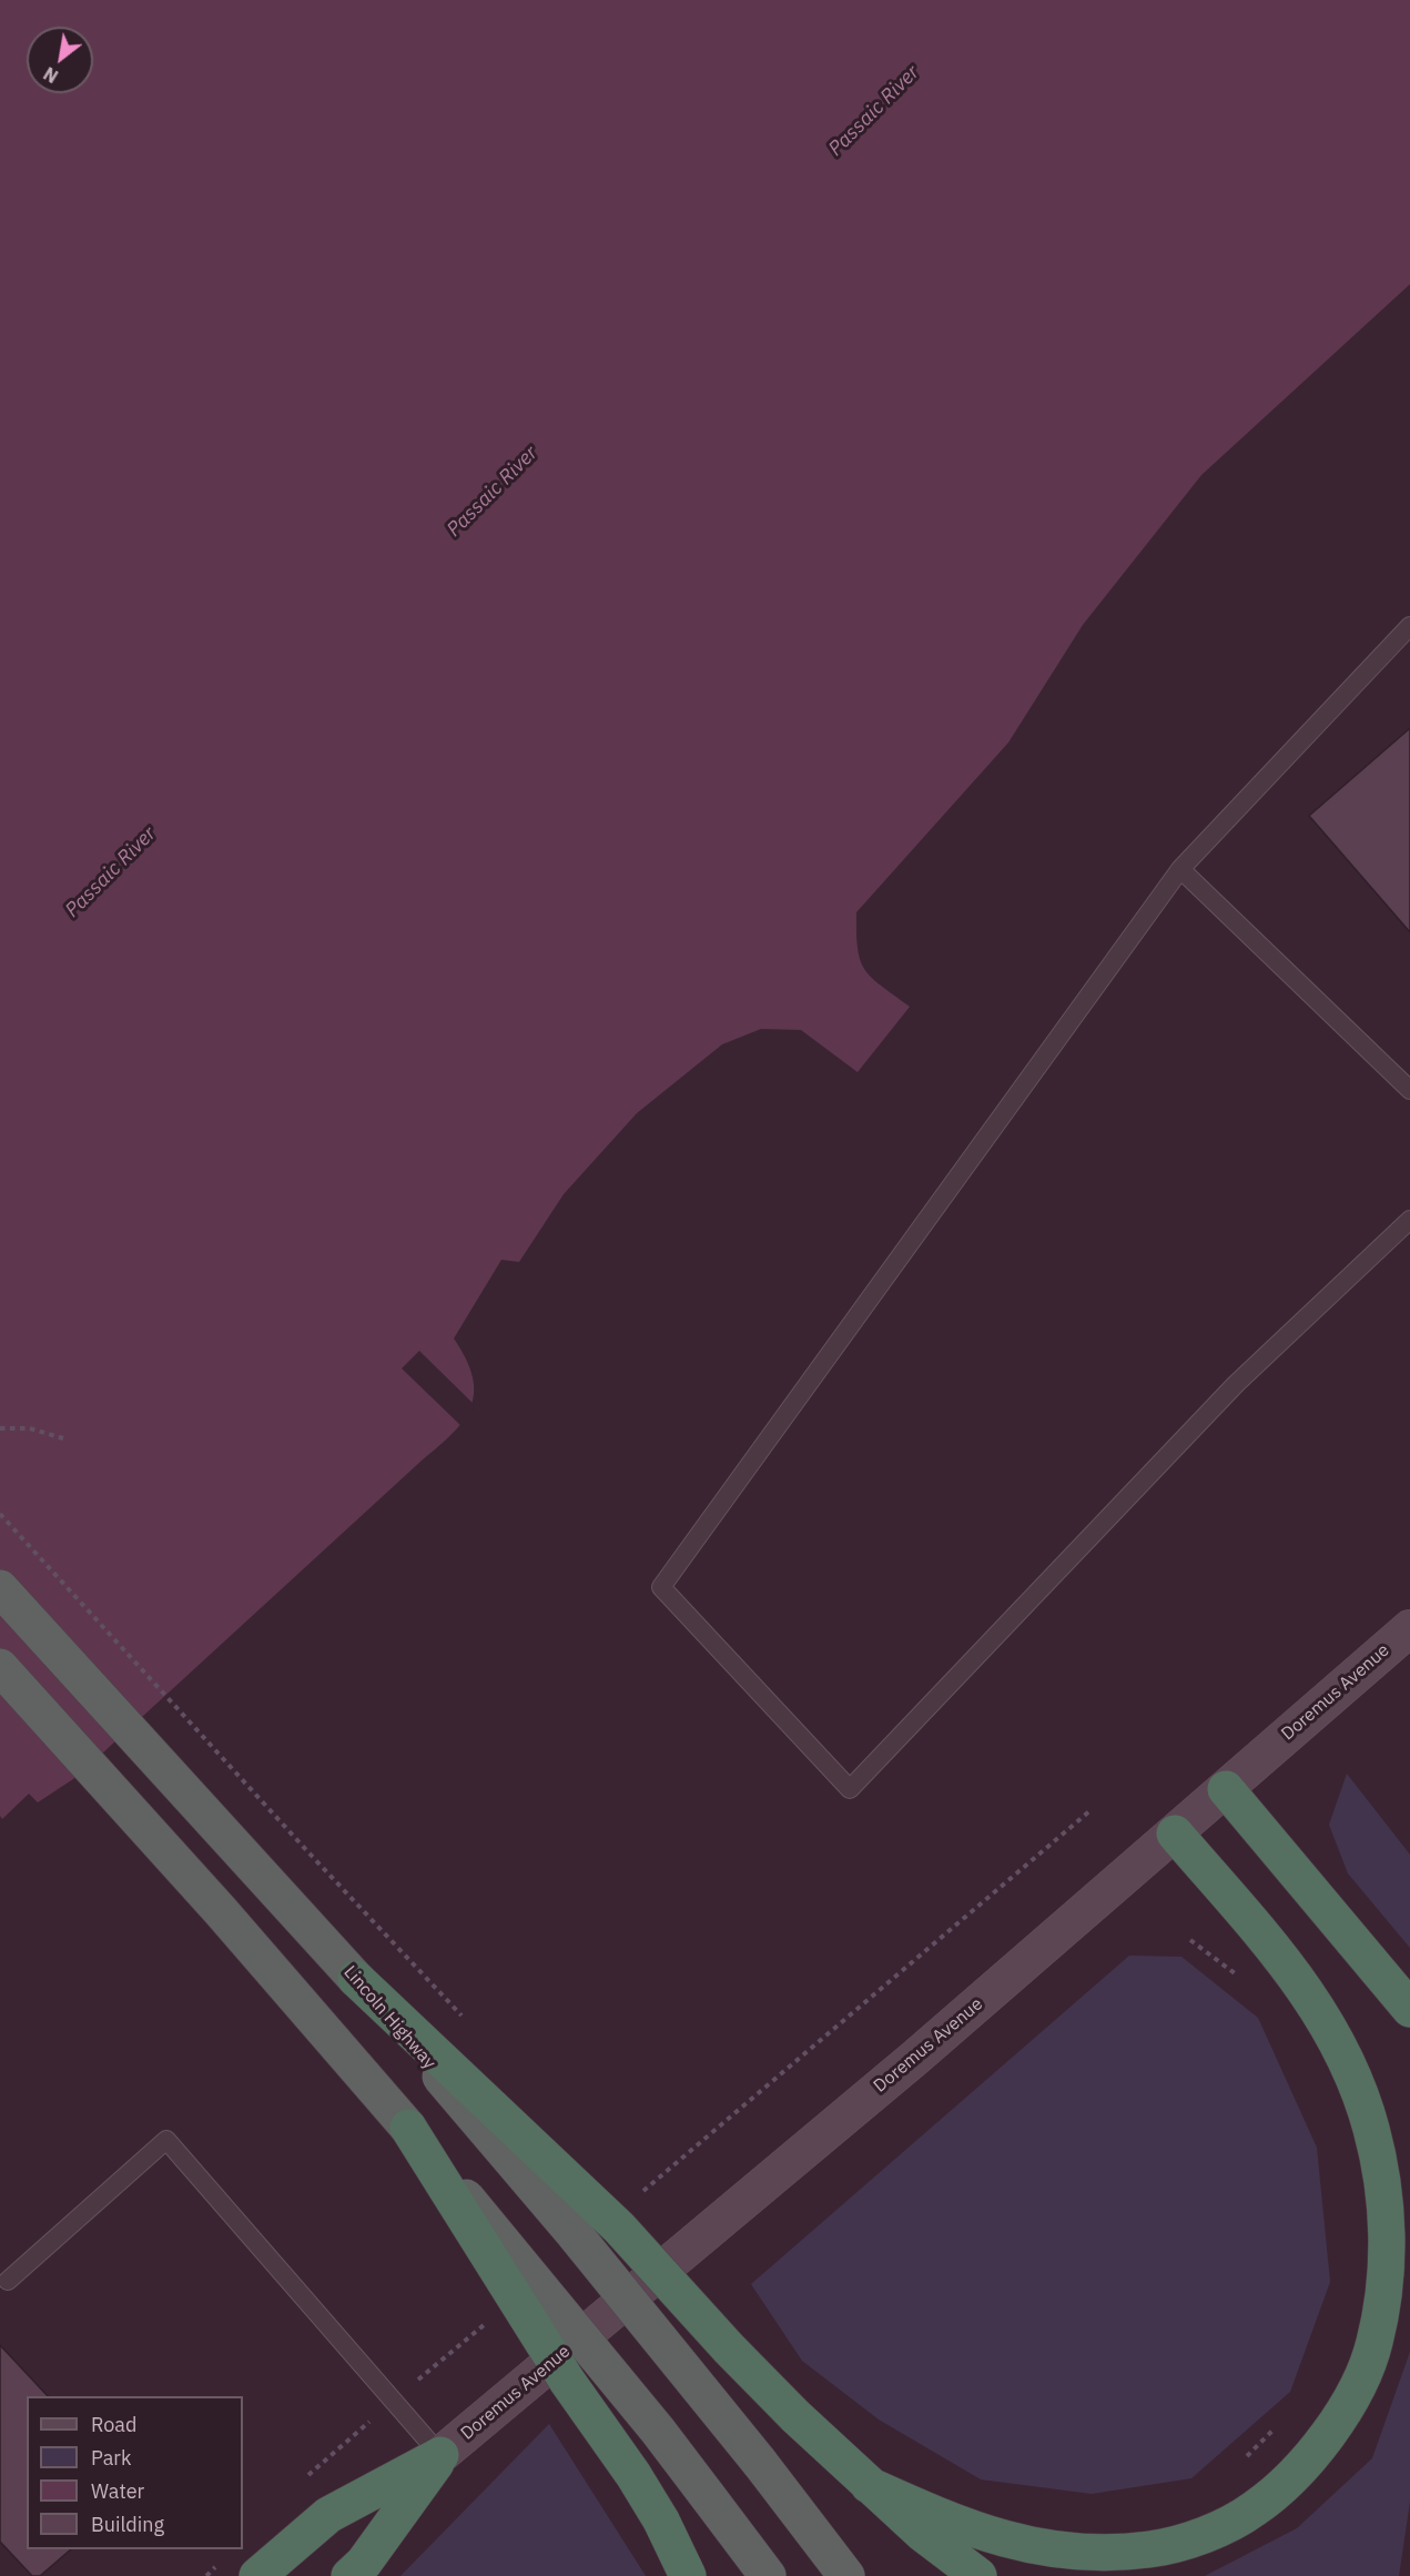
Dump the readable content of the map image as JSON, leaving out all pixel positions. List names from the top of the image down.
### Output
{
  "streets": {
    "highway": ["Lincoln Highway"],
    "main road": ["Doremus Avenue"]
  },
  "water": ["Passaic River"],
  "legend": [
    "Road",
    "Park",
    "Water",
    "Building"
  ],
  "north": "bottom left"
}
